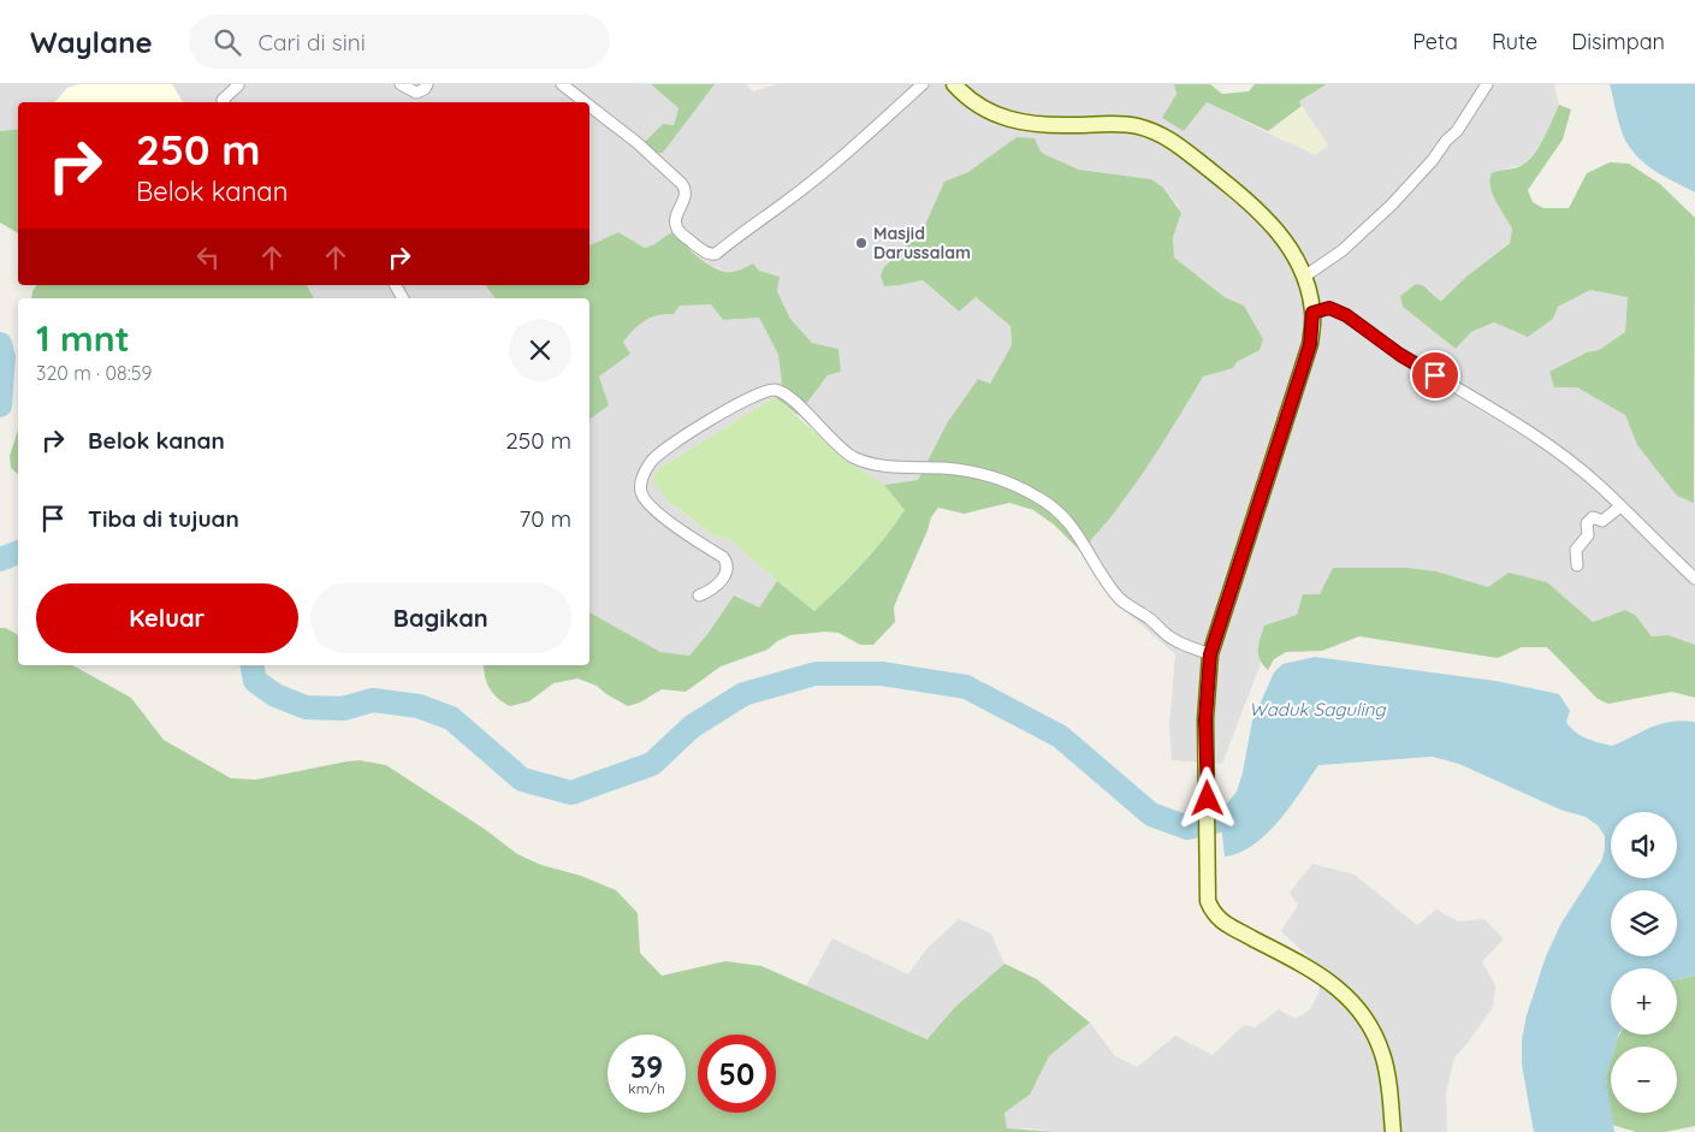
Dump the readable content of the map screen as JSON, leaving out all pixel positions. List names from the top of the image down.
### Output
{
  "water": ["Waduk Saguling"],
  "places": ["Masjid Darussalam"],
  "page": {
    "header": "Waylane",
    "search": "Cari di sini",
    "nav": ["Peta", "Rute", "Disimpan"],
    "turn": ["250 m", "Belok kanan"],
    "heading": ["1 mnt", "320 m · 08:59"],
    "list": [
      {
        "name": "Belok kanan",
        "value": "250 m"
      },
      {
        "name": "Tiba di tujuan",
        "value": "70 m"
      }
    ],
    "buttons": ["Keluar", "Bagikan"],
    "map_buttons": ["+", "−"],
    "speed": "39 km/h",
    "limit": "50"
  }
}
